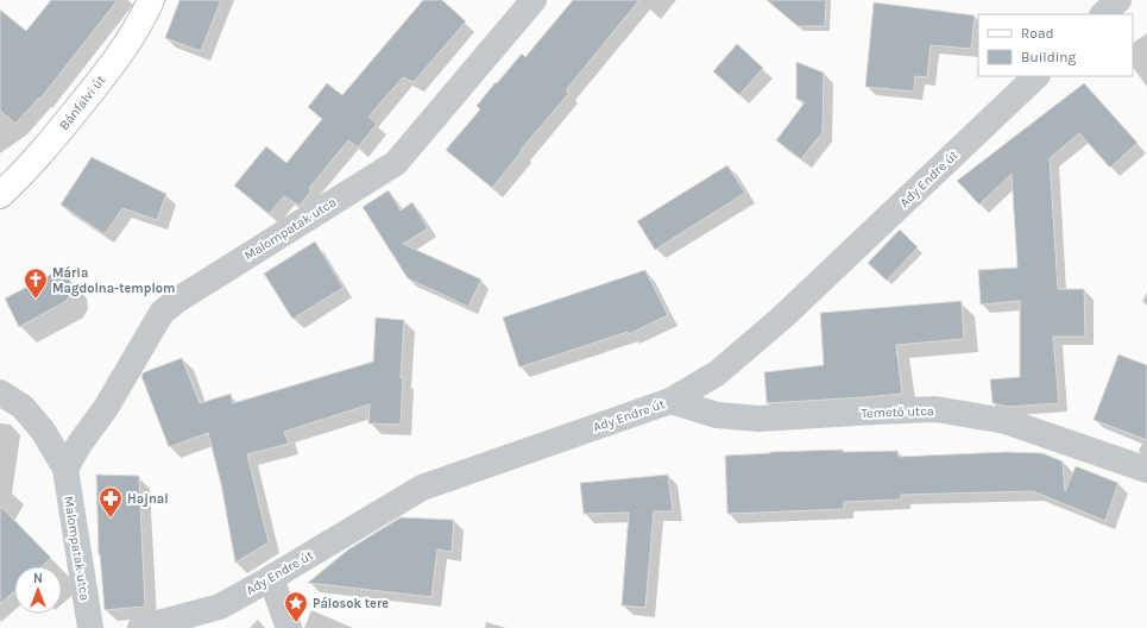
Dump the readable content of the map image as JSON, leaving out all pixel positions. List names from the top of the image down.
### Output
{
  "streets": {
    "street": [
      "Bánfalvi út",
      "Ady Endre út",
      "Malompatak utca",
      "Temető utca"
    ]
  },
  "crossings": [
    ["Ady Endre út", "Temető utca"]
  ],
  "places": {
    "church": ["Mária Magdolna-templom"],
    "pharmacy": ["Hajnal"],
    "place": ["Pálosok tere"]
  },
  "legend": ["Road", "Building"],
  "north": "top"
}
